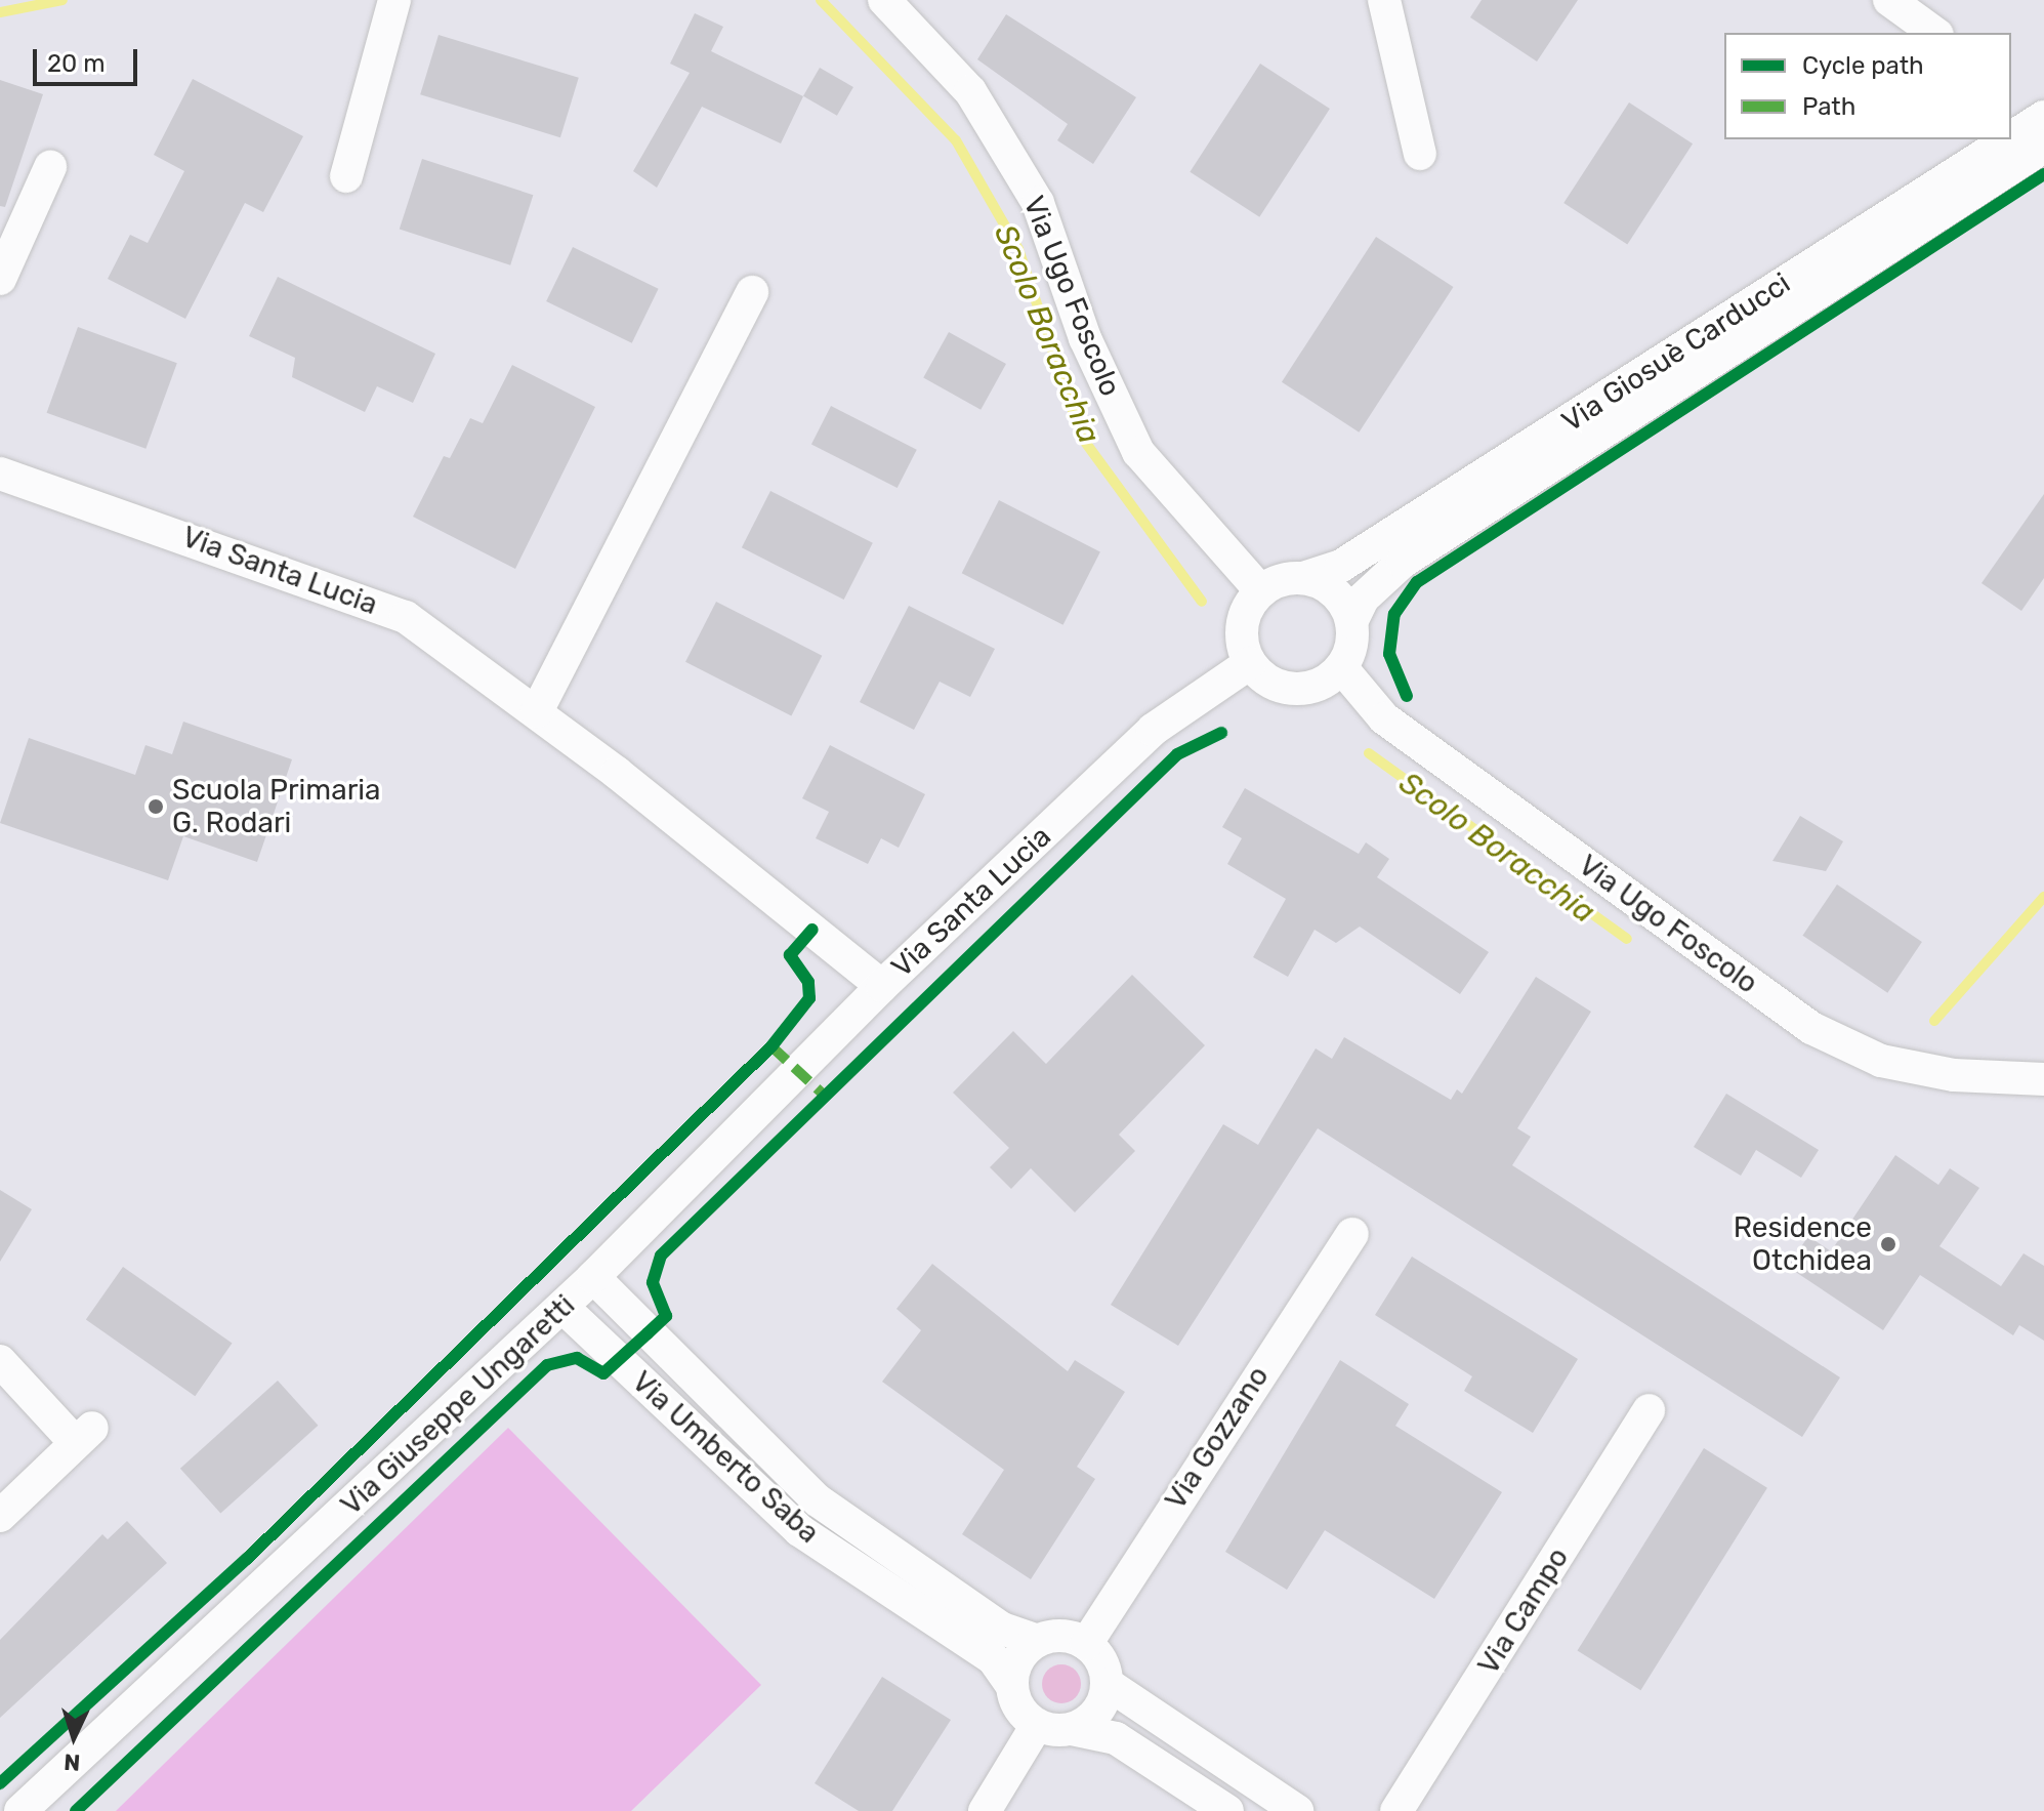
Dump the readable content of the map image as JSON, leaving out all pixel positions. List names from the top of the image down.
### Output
{
  "streets": {
    "street": [
      "Via Ugo Foscolo",
      "Via Giosuè Carducci",
      "Via Santa Lucia",
      "Via Giuseppe Ungaretti",
      "Via Gozzano",
      "Via Umberto Saba",
      "Via Campo"
    ]
  },
  "crossings": [
    ["Via Ugo Foscolo", "Via Giosuè Carducci"],
    ["Via Ugo Foscolo", "Via Santa Lucia"],
    ["Via Giosuè Carducci", "Via Santa Lucia"],
    ["Via Santa Lucia", "Via Giuseppe Ungaretti"],
    ["Via Giuseppe Ungaretti", "Via Umberto Saba"],
    ["Via Gozzano", "Via Umberto Saba"]
  ],
  "water": ["Scolo Boracchia"],
  "places": ["Scuola Primaria G. Rodari", "Residence Otchidea"],
  "legend": ["Cycle path", "Path"],
  "scale_bar": "20 m",
  "north": "bottom"
}
